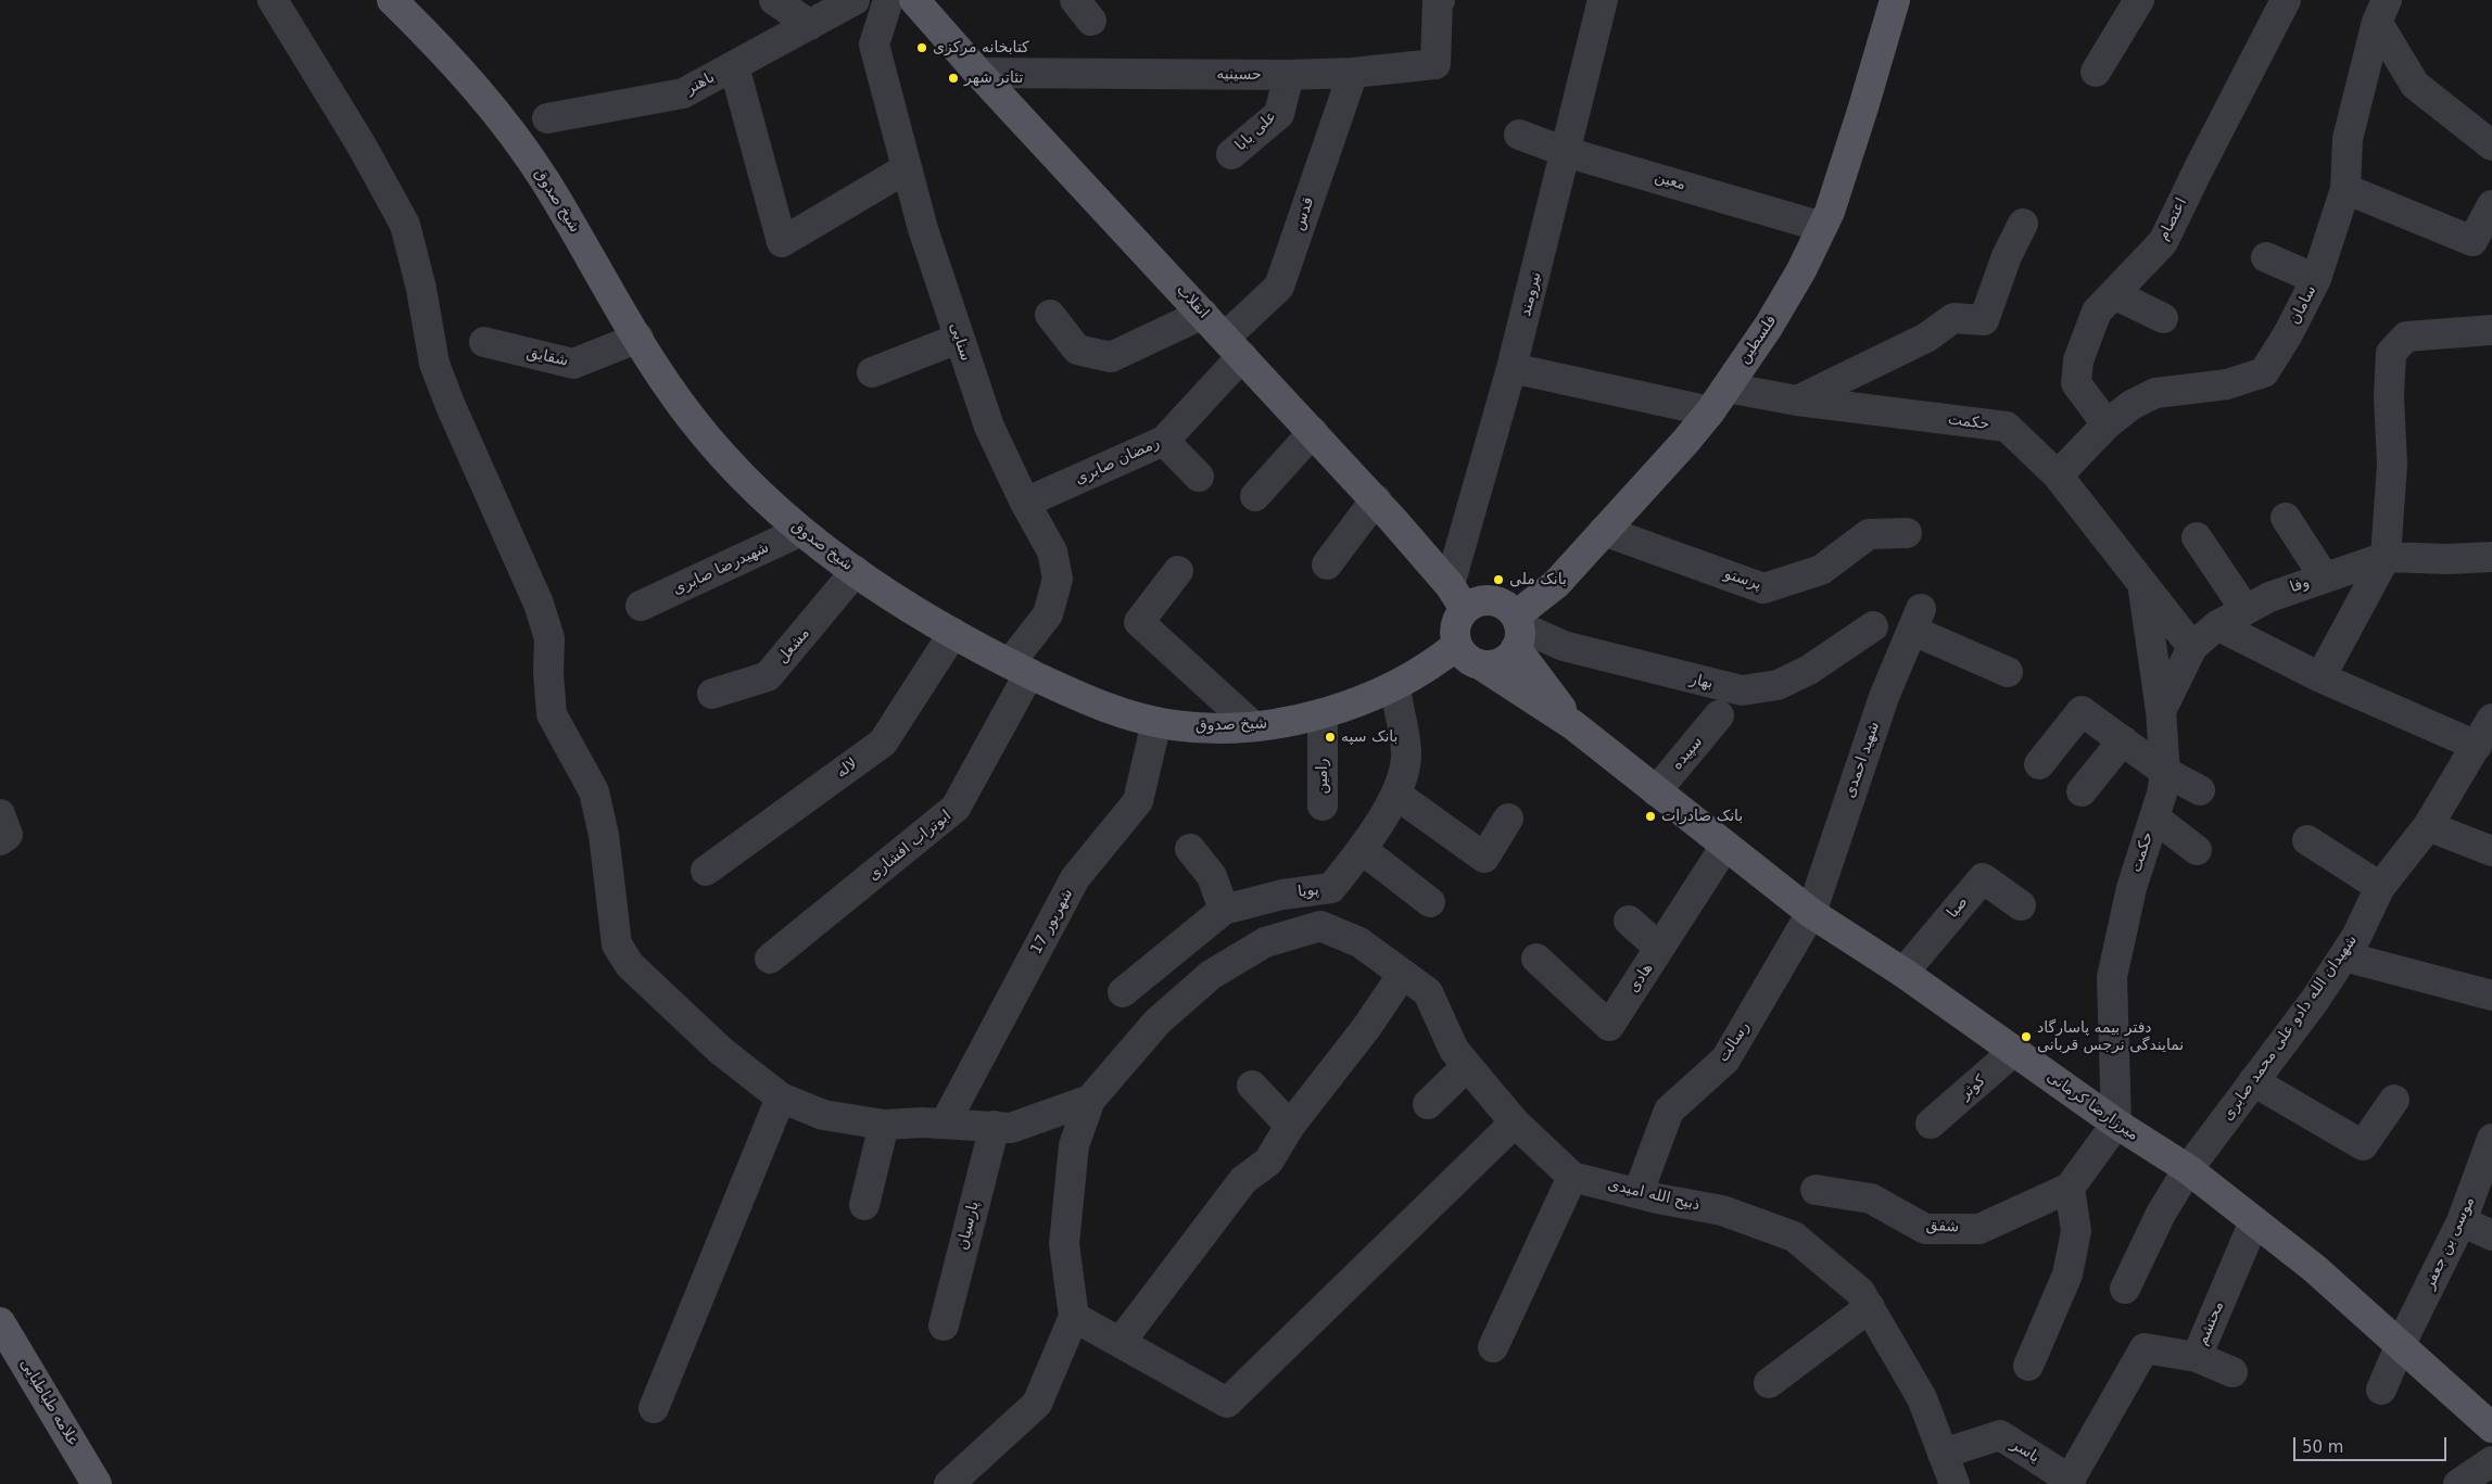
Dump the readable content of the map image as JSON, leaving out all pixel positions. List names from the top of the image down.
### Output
{
  "streets": {
    "main road": [
      "شیخ صدوق",
      "انقلاب",
      "فلسطین",
      "میرزارضا کرمانی",
      "علامه طباطبایی"
    ],
    "street": [
      "حسینیه",
      "باهنر",
      "علی بابا",
      "معین",
      "قدس",
      "اعتصام",
      "نیرومند",
      "سامان",
      "سنایی",
      "شقایق",
      "حکمت",
      "رمضان صابری",
      "شهیدرضا صابری",
      "پرستو",
      "وفا",
      "مشعل",
      "بهار",
      "سپیده",
      "شهید احمدی",
      "لاله",
      "رامین",
      "ابوتراب افشاری",
      "پویا",
      "صبا",
      "17 شهریور",
      "هادی",
      "شهیدان الله دادو علی محمد صابری",
      "رسالت",
      "کوثر",
      "ذبیح الله امیدی",
      "پارسیان",
      "شفق",
      "موسی بن جعفر",
      "محتشم",
      "یاسر"
    ]
  },
  "crossings": [
    ["حسینیه", "علی بابا"],
    ["حسینیه", "قدس"],
    ["حسینیه", "انقلاب"],
    ["معین", "نیرومند"],
    ["معین", "فلسطین"],
    ["شیخ صدوق", "سنایی"],
    ["شیخ صدوق", "شقایق"],
    ["شیخ صدوق", "شهیدرضا صابری"],
    ["شیخ صدوق", "مشعل"],
    ["شیخ صدوق", "لاله"],
    ["شیخ صدوق", "رامین"],
    ["شیخ صدوق", "ابوتراب افشاری"],
    ["شیخ صدوق", "پویا"],
    ["شیخ صدوق", "17 شهریور"],
    ["قدس", "انقلاب"],
    ["قدس", "رمضان صابری"],
    ["اعتصام", "سامان"],
    ["نیرومند", "انقلاب"],
    ["نیرومند", "حکمت"],
    ["انقلاب", "رمضان صابری"],
    ["سامان", "حکمت"],
    ["فلسطین", "حکمت"],
    ["فلسطین", "پرستو"],
    ["فلسطین", "بهار"],
    ["سنایی", "رمضان صابری"],
    ["سنایی", "ابوتراب افشاری"],
    ["حکمت", "وفا"],
    ["حکمت", "میرزارضا کرمانی"],
    ["حکمت", "شفق"],
    ["سپیده", "میرزارضا کرمانی"],
    ["شهید احمدی", "رسالت"],
    ["شهید احمدی", "میرزارضا کرمانی"],
    ["صبا", "میرزارضا کرمانی"],
    ["هادی", "میرزارضا کرمانی"],
    ["شهیدان الله دادو علی محمد صابری", "میرزارضا کرمانی"],
    ["رسالت", "میرزارضا کرمانی"],
    ["رسالت", "ذبیح الله امیدی"],
    ["کوثر", "میرزارضا کرمانی"],
    ["میرزارضا کرمانی", "شفق"],
    ["میرزارضا کرمانی", "موسی بن جعفر"],
    ["میرزارضا کرمانی", "محتشم"],
    ["ذبیح الله امیدی", "یاسر"],
    ["محتشم", "یاسر"]
  ],
  "places": [
    "کتابخانه مرکزی",
    "تئاتر شهر",
    "بانک ملی",
    "بانک سپه",
    "بانک صادرات",
    "دفتر بیمه پاسارگاد نمایندگی نرجس قربانی"
  ],
  "scale_bar": "50 m"
}
